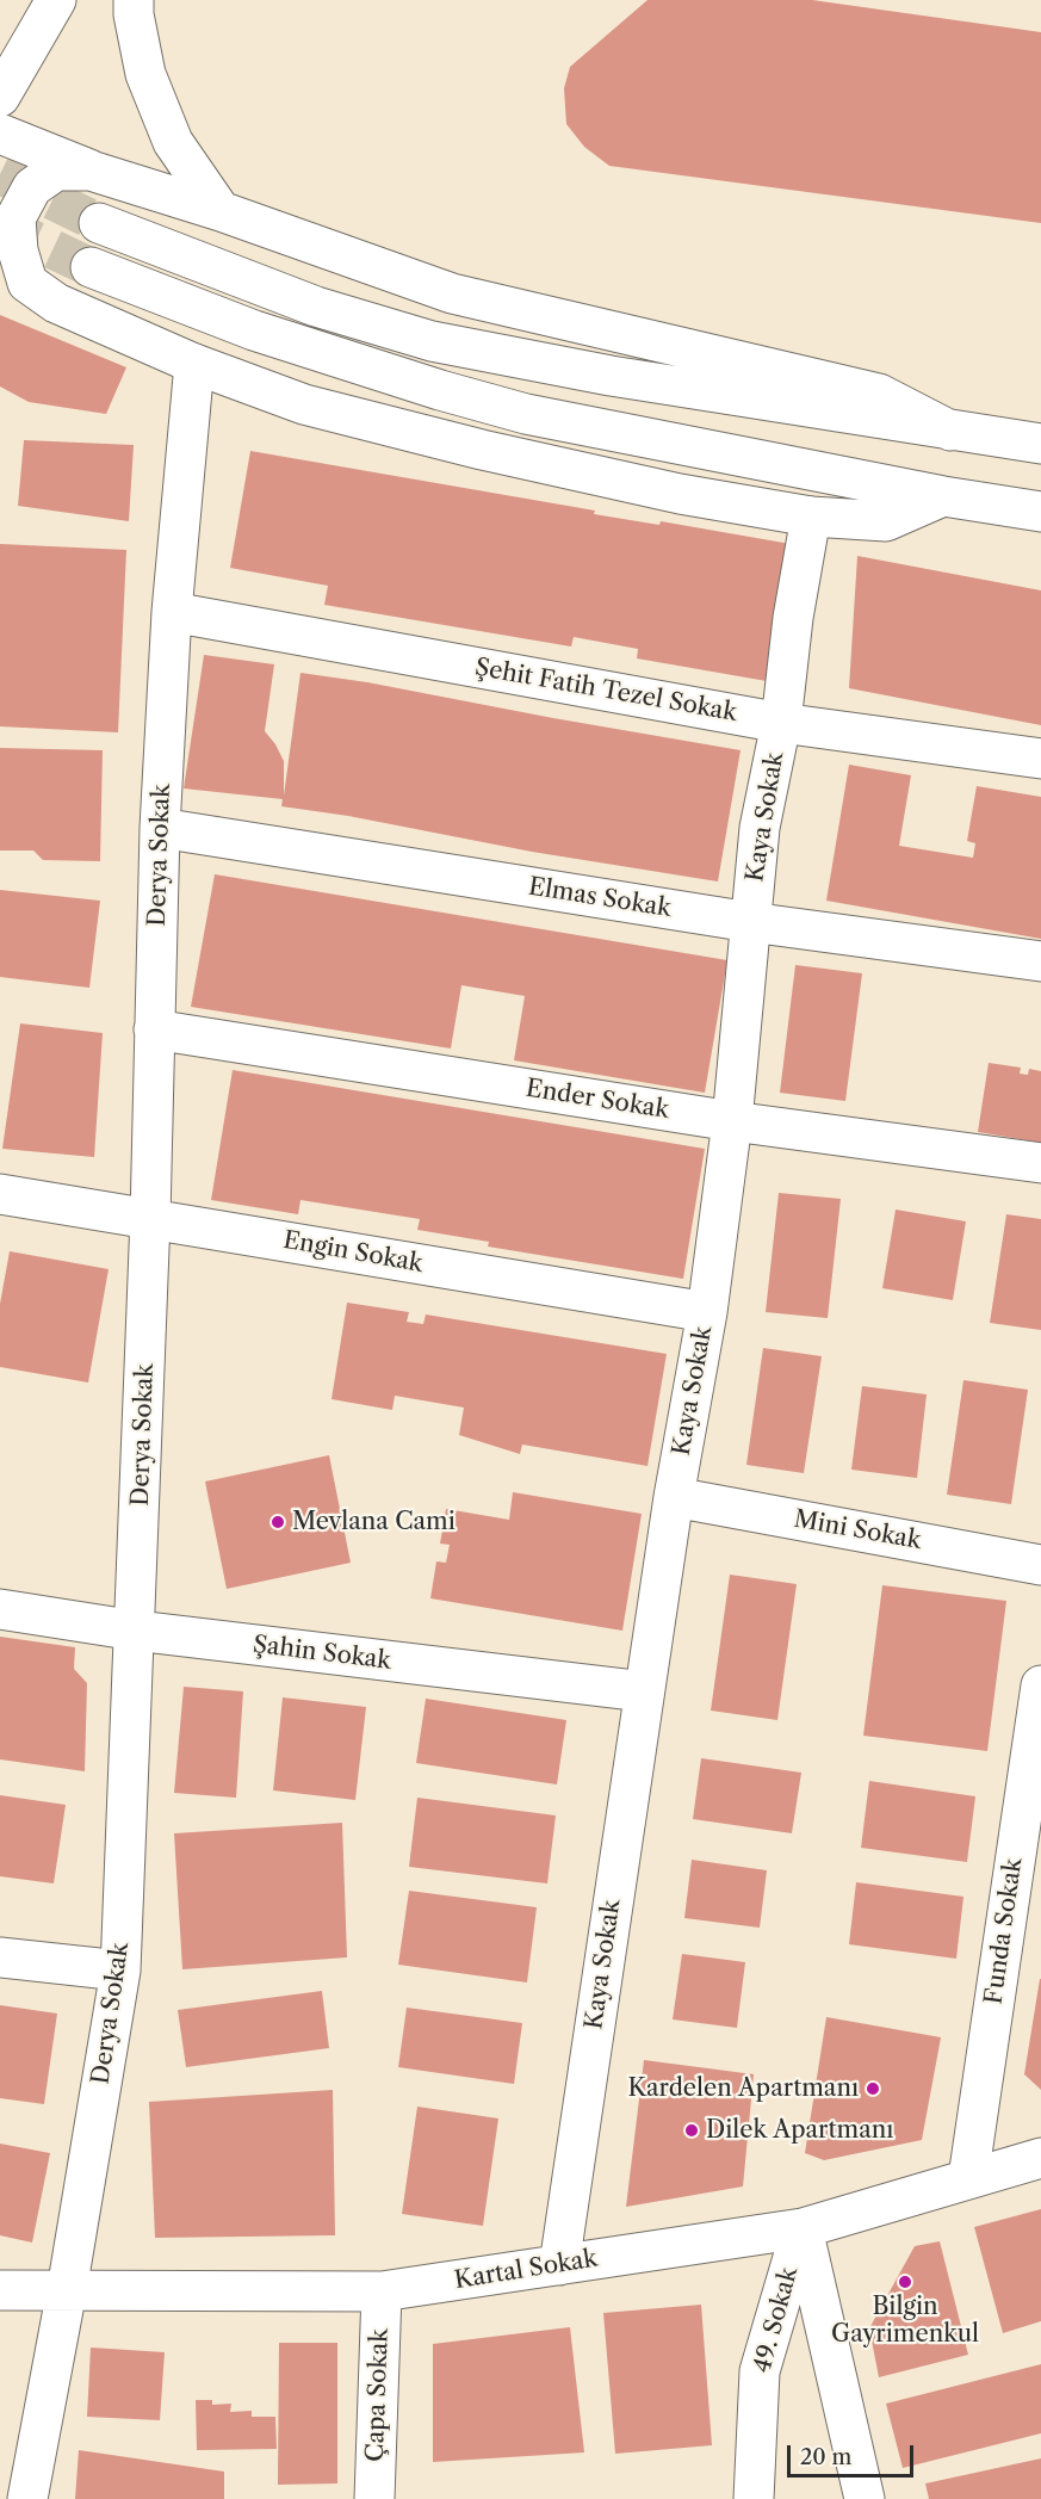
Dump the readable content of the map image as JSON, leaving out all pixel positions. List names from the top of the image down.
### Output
{
  "streets": {
    "street": [
      "Şehit Fatih Tezel Sokak",
      "Kaya Sokak",
      "Derya Sokak",
      "Elmas Sokak",
      "Ender Sokak",
      "Engin Sokak",
      "Mini Sokak",
      "Şahin Sokak",
      "Funda Sokak",
      "Kartal Sokak",
      "49. Sokak",
      "Çapa Sokak"
    ]
  },
  "crossings": [
    ["Şehit Fatih Tezel Sokak", "Kaya Sokak"],
    ["Şehit Fatih Tezel Sokak", "Derya Sokak"],
    ["Kaya Sokak", "Elmas Sokak"],
    ["Kaya Sokak", "Ender Sokak"],
    ["Kaya Sokak", "Engin Sokak"],
    ["Kaya Sokak", "Mini Sokak"],
    ["Kaya Sokak", "Şahin Sokak"],
    ["Kaya Sokak", "Kartal Sokak"],
    ["Derya Sokak", "Elmas Sokak"],
    ["Derya Sokak", "Ender Sokak"],
    ["Derya Sokak", "Engin Sokak"],
    ["Derya Sokak", "Şahin Sokak"],
    ["Derya Sokak", "Kartal Sokak"],
    ["Funda Sokak", "Kartal Sokak"],
    ["Kartal Sokak", "49. Sokak"],
    ["Kartal Sokak", "Çapa Sokak"]
  ],
  "places": [
    "Mevlana Cami",
    "Kardelen Apartmanı",
    "Dilek Apartmanı",
    "Bilgin Gayrimenkul"
  ],
  "scale_bar": "20 m"
}
